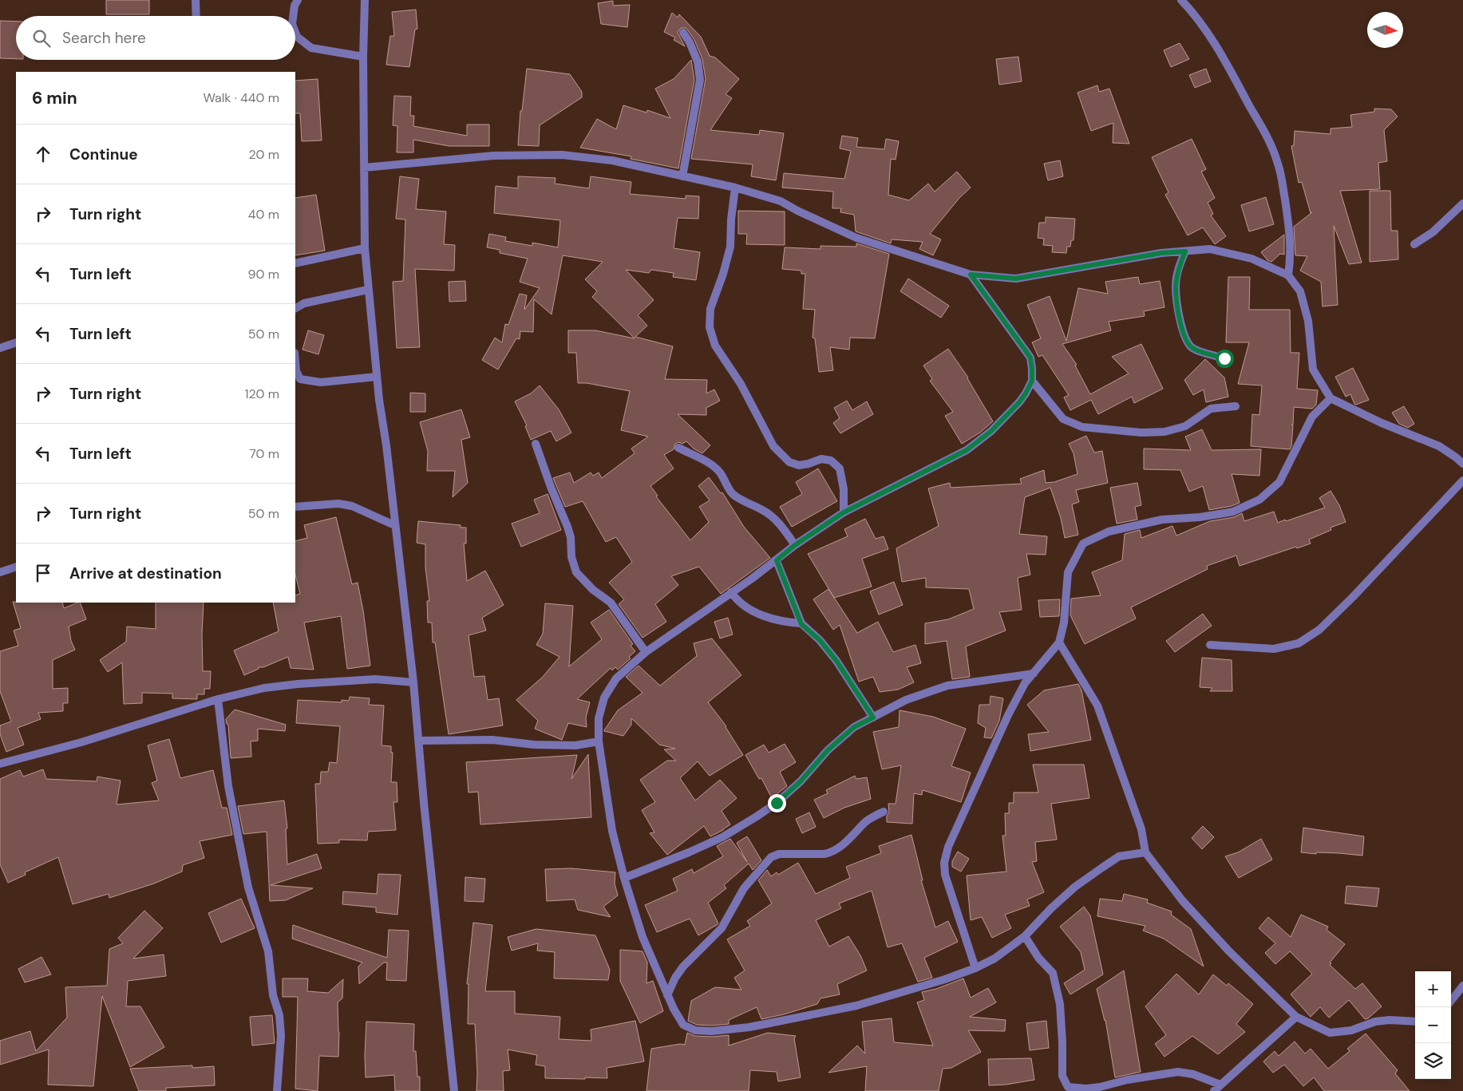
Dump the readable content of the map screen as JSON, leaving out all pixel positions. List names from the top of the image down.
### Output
{
  "north": "right",
  "page": {
    "search": "Search here",
    "heading": ["6 min", "Walk · 440 m"],
    "list": [
      ["Continue", "20 m"],
      ["Turn right", "40 m"],
      ["Turn left", "90 m"],
      ["Turn left", "50 m"],
      ["Turn right", "120 m"],
      ["Turn left", "70 m"],
      ["Turn right", "50 m"],
      "Arrive at destination"
    ],
    "map_buttons": ["+", "−"]
  }
}
